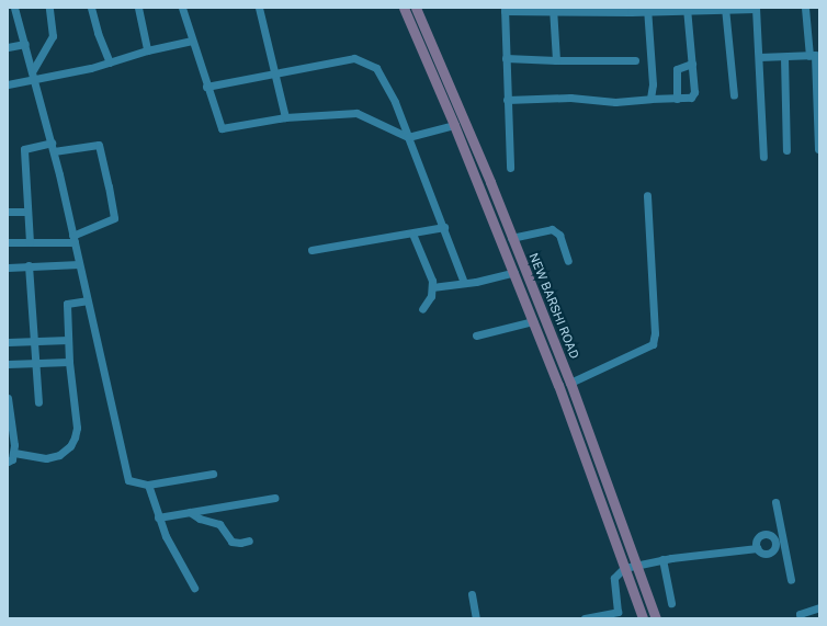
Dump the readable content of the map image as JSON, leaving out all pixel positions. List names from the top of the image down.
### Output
{
  "streets": {
    "main road": ["NEW BARSHI ROAD"]
  }
}
